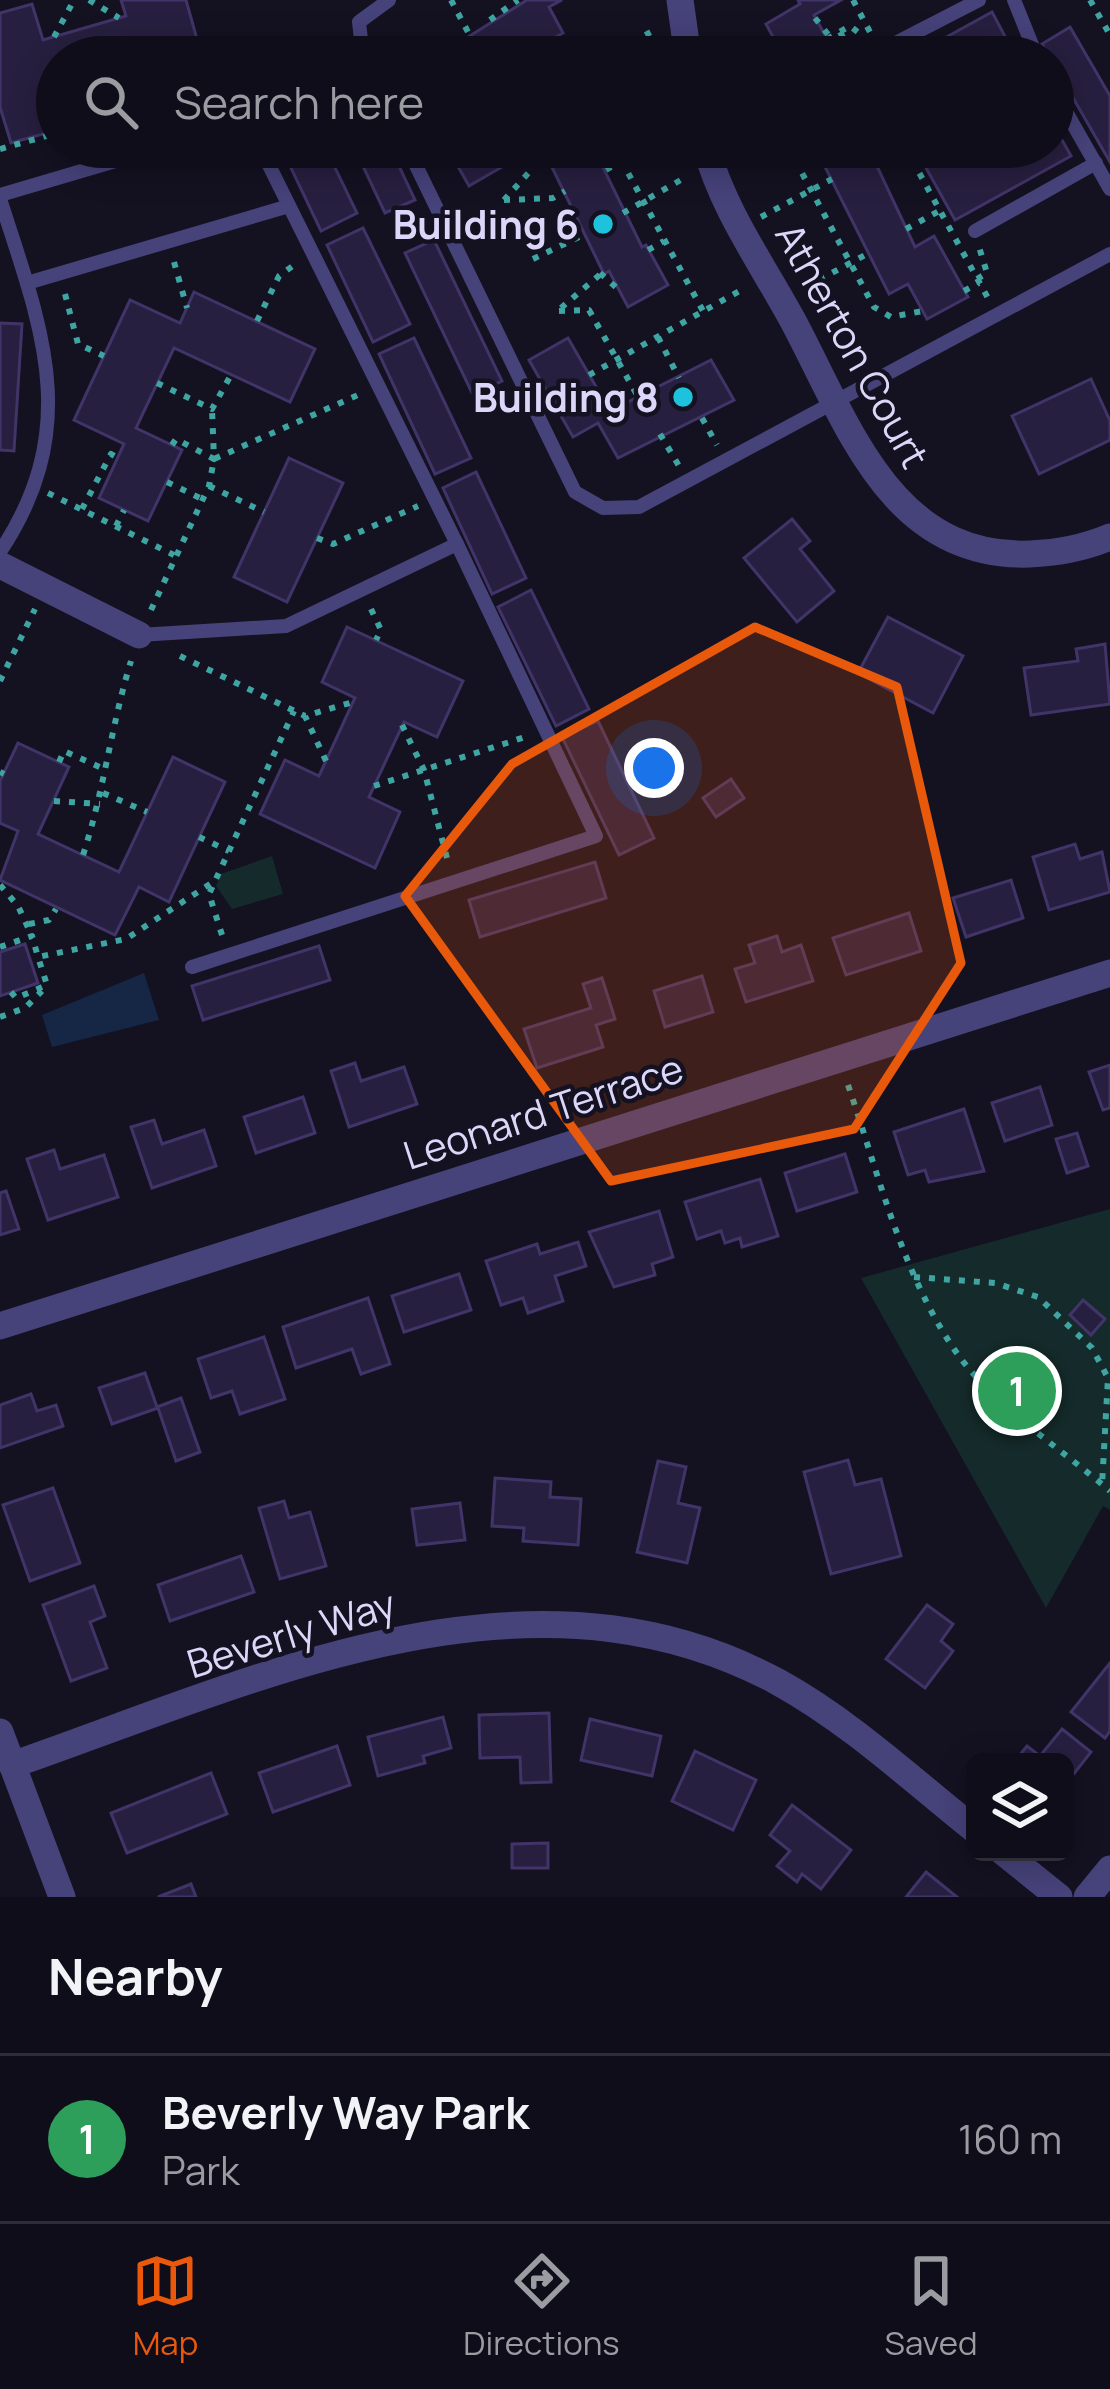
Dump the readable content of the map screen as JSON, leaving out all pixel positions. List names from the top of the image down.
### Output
{
  "streets": {
    "street": ["Atherton Court", "Leonard Terrace", "Beverly Way"]
  },
  "places": ["Building 6", "Building 8"],
  "page": {
    "search": "Search here",
    "pins": "1",
    "heading": "Nearby",
    "list": [
      {
        "mark": "1",
        "name": "Beverly Way Park",
        "note": "Park",
        "value": "160 m"
      }
    ],
    "nav": ["Map", "Directions", "Saved"]
  }
}
